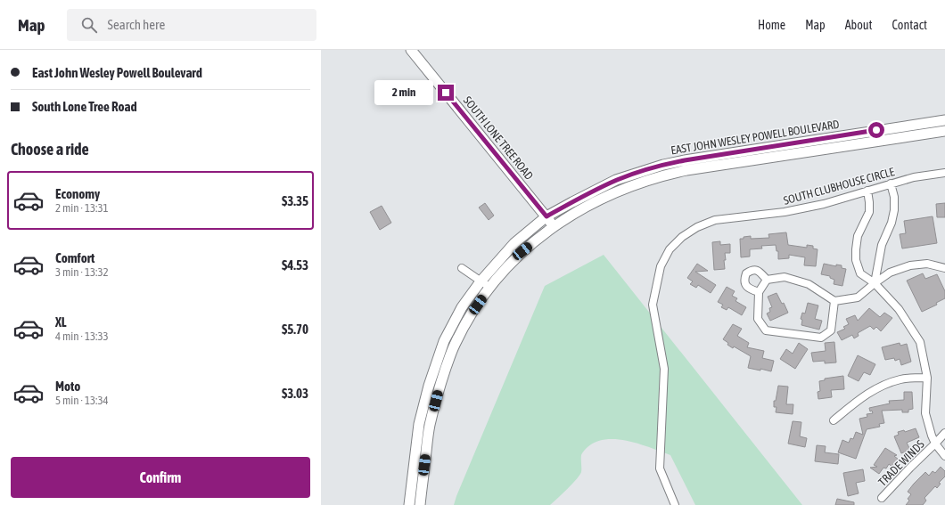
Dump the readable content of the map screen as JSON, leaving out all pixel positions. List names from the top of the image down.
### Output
{
  "streets": {
    "main road": ["EAST JOHN WESLEY POWELL BOULEVARD", "SOUTH LONE TREE ROAD"],
    "street": ["SOUTH CLUBHOUSE CIRCLE", "TRADE WINDS"]
  },
  "crossings": [
    ["EAST JOHN WESLEY POWELL BOULEVARD", "SOUTH LONE TREE ROAD"]
  ],
  "page": {
    "header": "Map",
    "search": "Search here",
    "nav": [
      "Home",
      "Map",
      "About",
      "Contact"
    ],
    "banner": ["East John Wesley Powell Boulevard", "South Lone Tree Road"],
    "bubble": "2 min",
    "heading": "Choose a ride",
    "list": [
      {
        "name": "Economy",
        "note": "2 min · 13:31",
        "value": "$3.35"
      },
      {
        "name": "Comfort",
        "note": "3 min · 13:32",
        "value": "$4.53"
      },
      {
        "name": "XL",
        "note": "4 min · 13:33",
        "value": "$5.70"
      },
      {
        "name": "Moto",
        "note": "5 min · 13:34",
        "value": "$3.03"
      }
    ],
    "buttons": "Confirm"
  }
}
